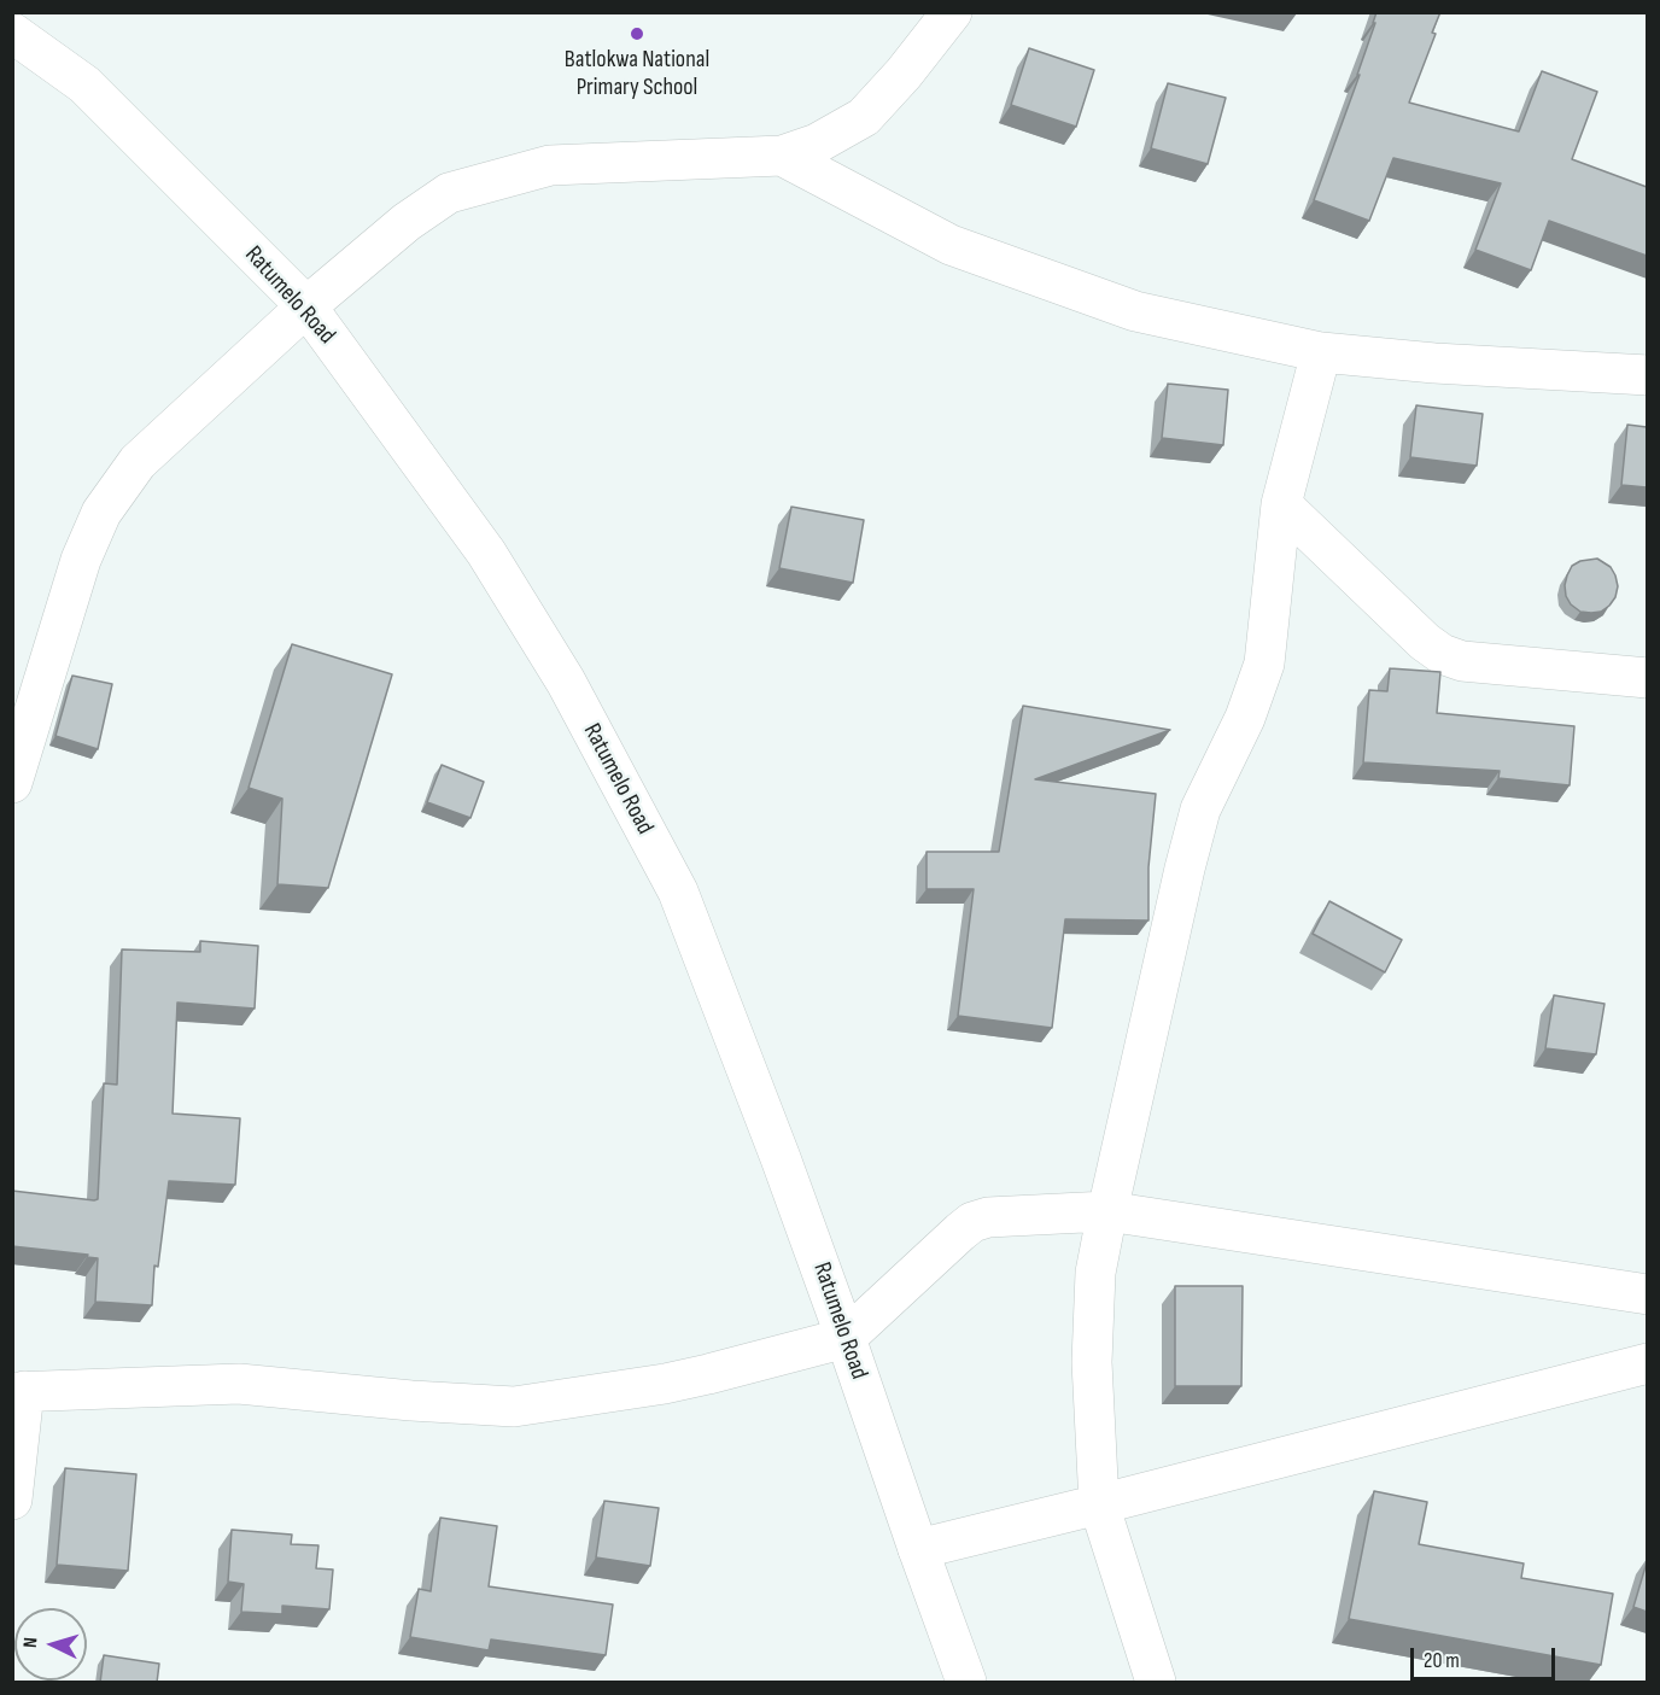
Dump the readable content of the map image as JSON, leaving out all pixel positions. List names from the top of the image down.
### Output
{
  "streets": {
    "street": ["Ratumelo Road"]
  },
  "places": ["Batlokwa National Primary School"],
  "scale_bar": "20 m",
  "north": "left"
}
